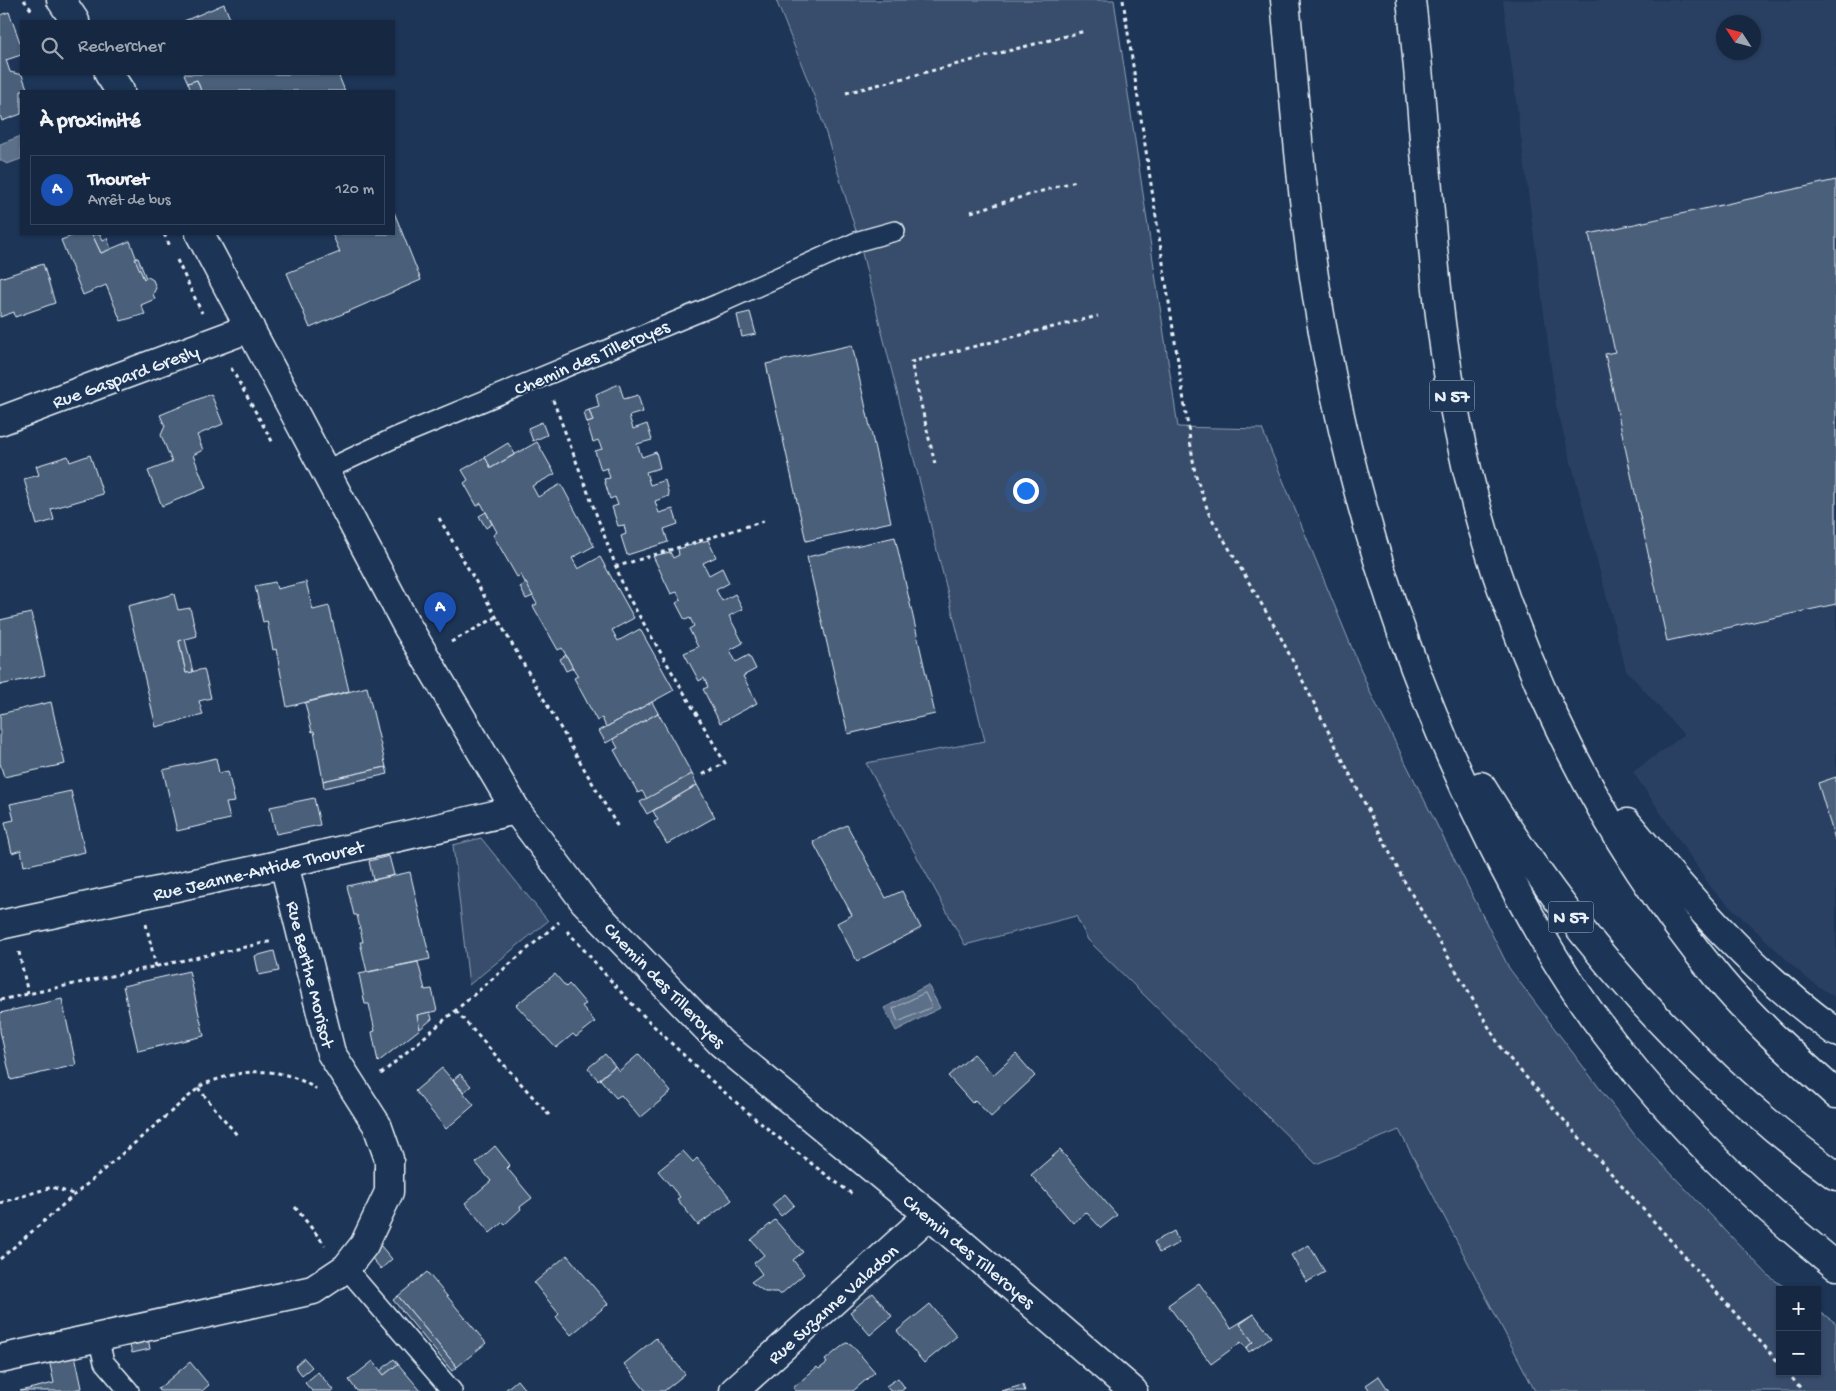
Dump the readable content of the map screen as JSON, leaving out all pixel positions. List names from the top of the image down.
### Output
{
  "streets": {
    "main road": [
      "Chemin des Tilleroyes",
      "Rue Gaspard Gresly",
      "N 57",
      "Rue Jeanne-Antide Thouret",
      "Rue Berthe Morisot",
      "Rue Suzanne Valadon"
    ]
  },
  "crossings": [
    ["Chemin des Tilleroyes", "Rue Gaspard Gresly"],
    ["Chemin des Tilleroyes", "Rue Jeanne-Antide Thouret"],
    ["Chemin des Tilleroyes", "Rue Suzanne Valadon"],
    ["Rue Jeanne-Antide Thouret", "Rue Berthe Morisot"]
  ],
  "north": "top left",
  "page": {
    "search": "Rechercher",
    "heading": "À proximité",
    "list": [
      {
        "mark": "A",
        "name": "Thouret",
        "note": "Arrêt de bus",
        "value": "120 m"
      }
    ],
    "pins": "A",
    "map_buttons": ["+", "−"]
  }
}
